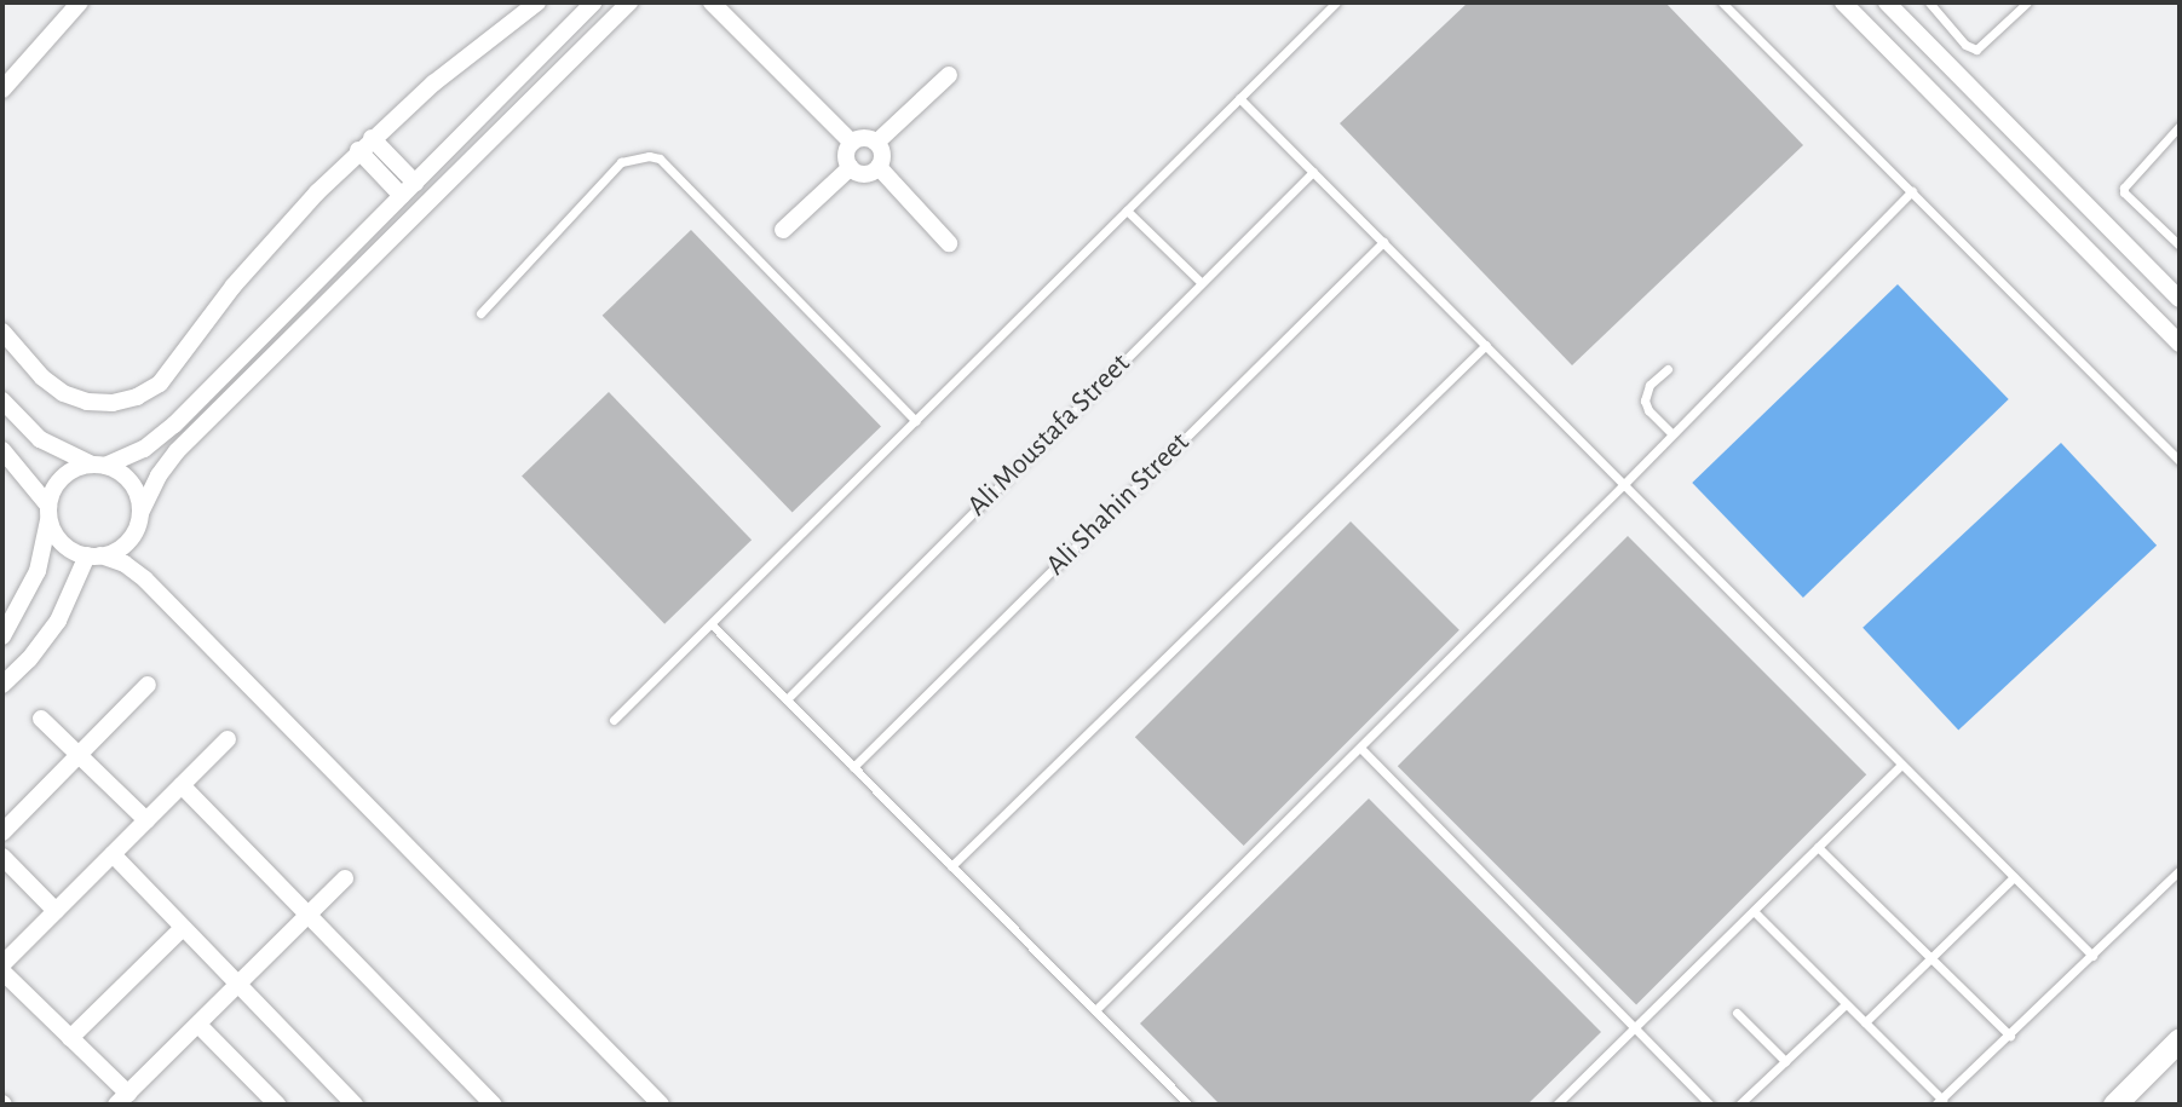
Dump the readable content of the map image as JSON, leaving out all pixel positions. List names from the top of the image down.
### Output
{
  "streets": {
    "lane": ["Ali Moustafa Street", "Ali Shahin Street"]
  }
}
